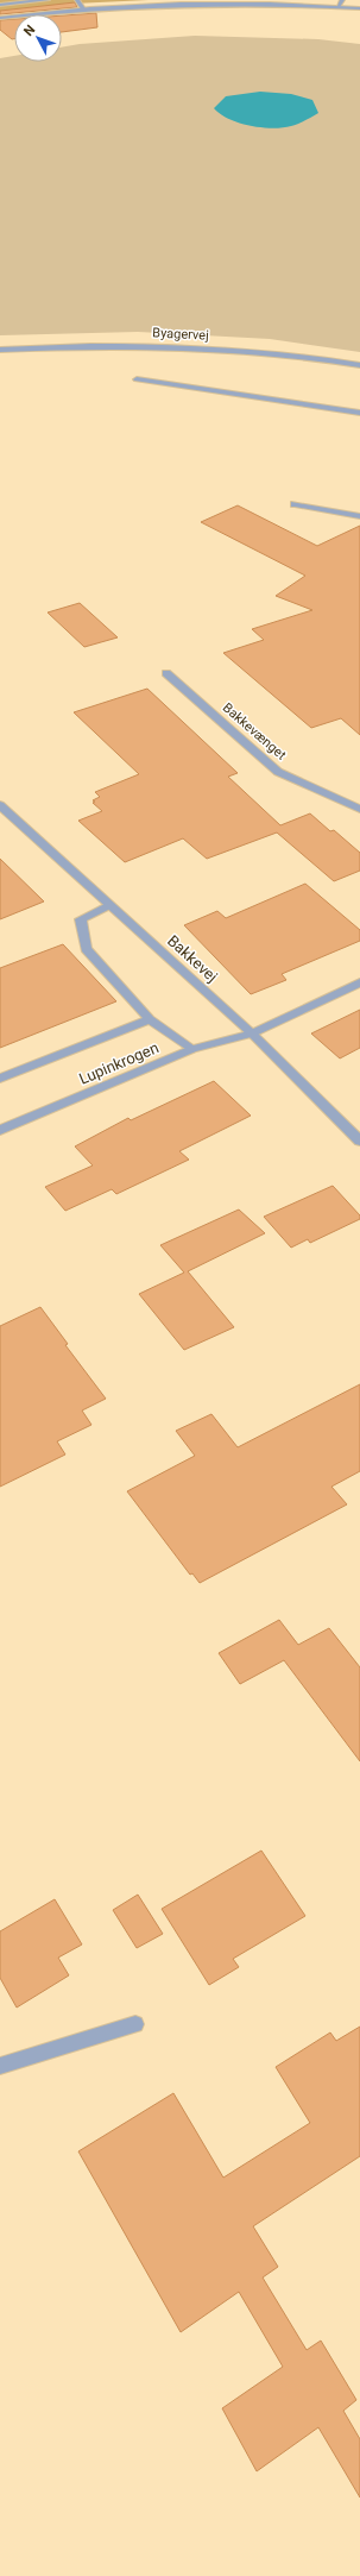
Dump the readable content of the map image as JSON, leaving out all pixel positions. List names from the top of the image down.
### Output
{
  "streets": {
    "street": [
      "Byagervej",
      "Bakkevænget",
      "Bakkevej",
      "Lupinkrogen"
    ]
  },
  "crossings": [
    ["Bakkevej", "Lupinkrogen"]
  ],
  "north": "top left"
}
